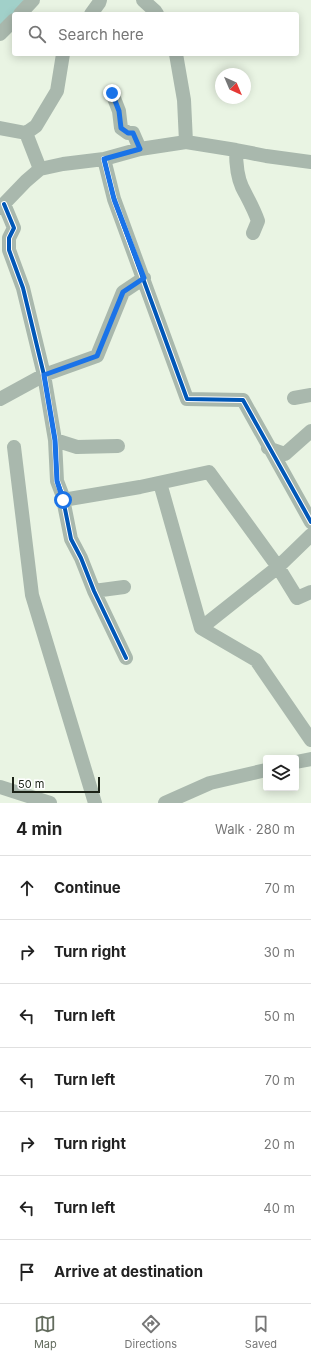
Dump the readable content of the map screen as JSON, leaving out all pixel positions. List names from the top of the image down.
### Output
{
  "scale_bar": "50 m",
  "north": "bottom right",
  "page": {
    "search": "Search here",
    "scale": "50 m",
    "heading": ["4 min", "Walk · 280 m"],
    "list": [
      ["Continue", "70 m"],
      ["Turn right", "30 m"],
      ["Turn left", "50 m"],
      ["Turn left", "70 m"],
      ["Turn right", "20 m"],
      ["Turn left", "40 m"],
      "Arrive at destination"
    ],
    "nav": ["Map", "Directions", "Saved"]
  }
}
